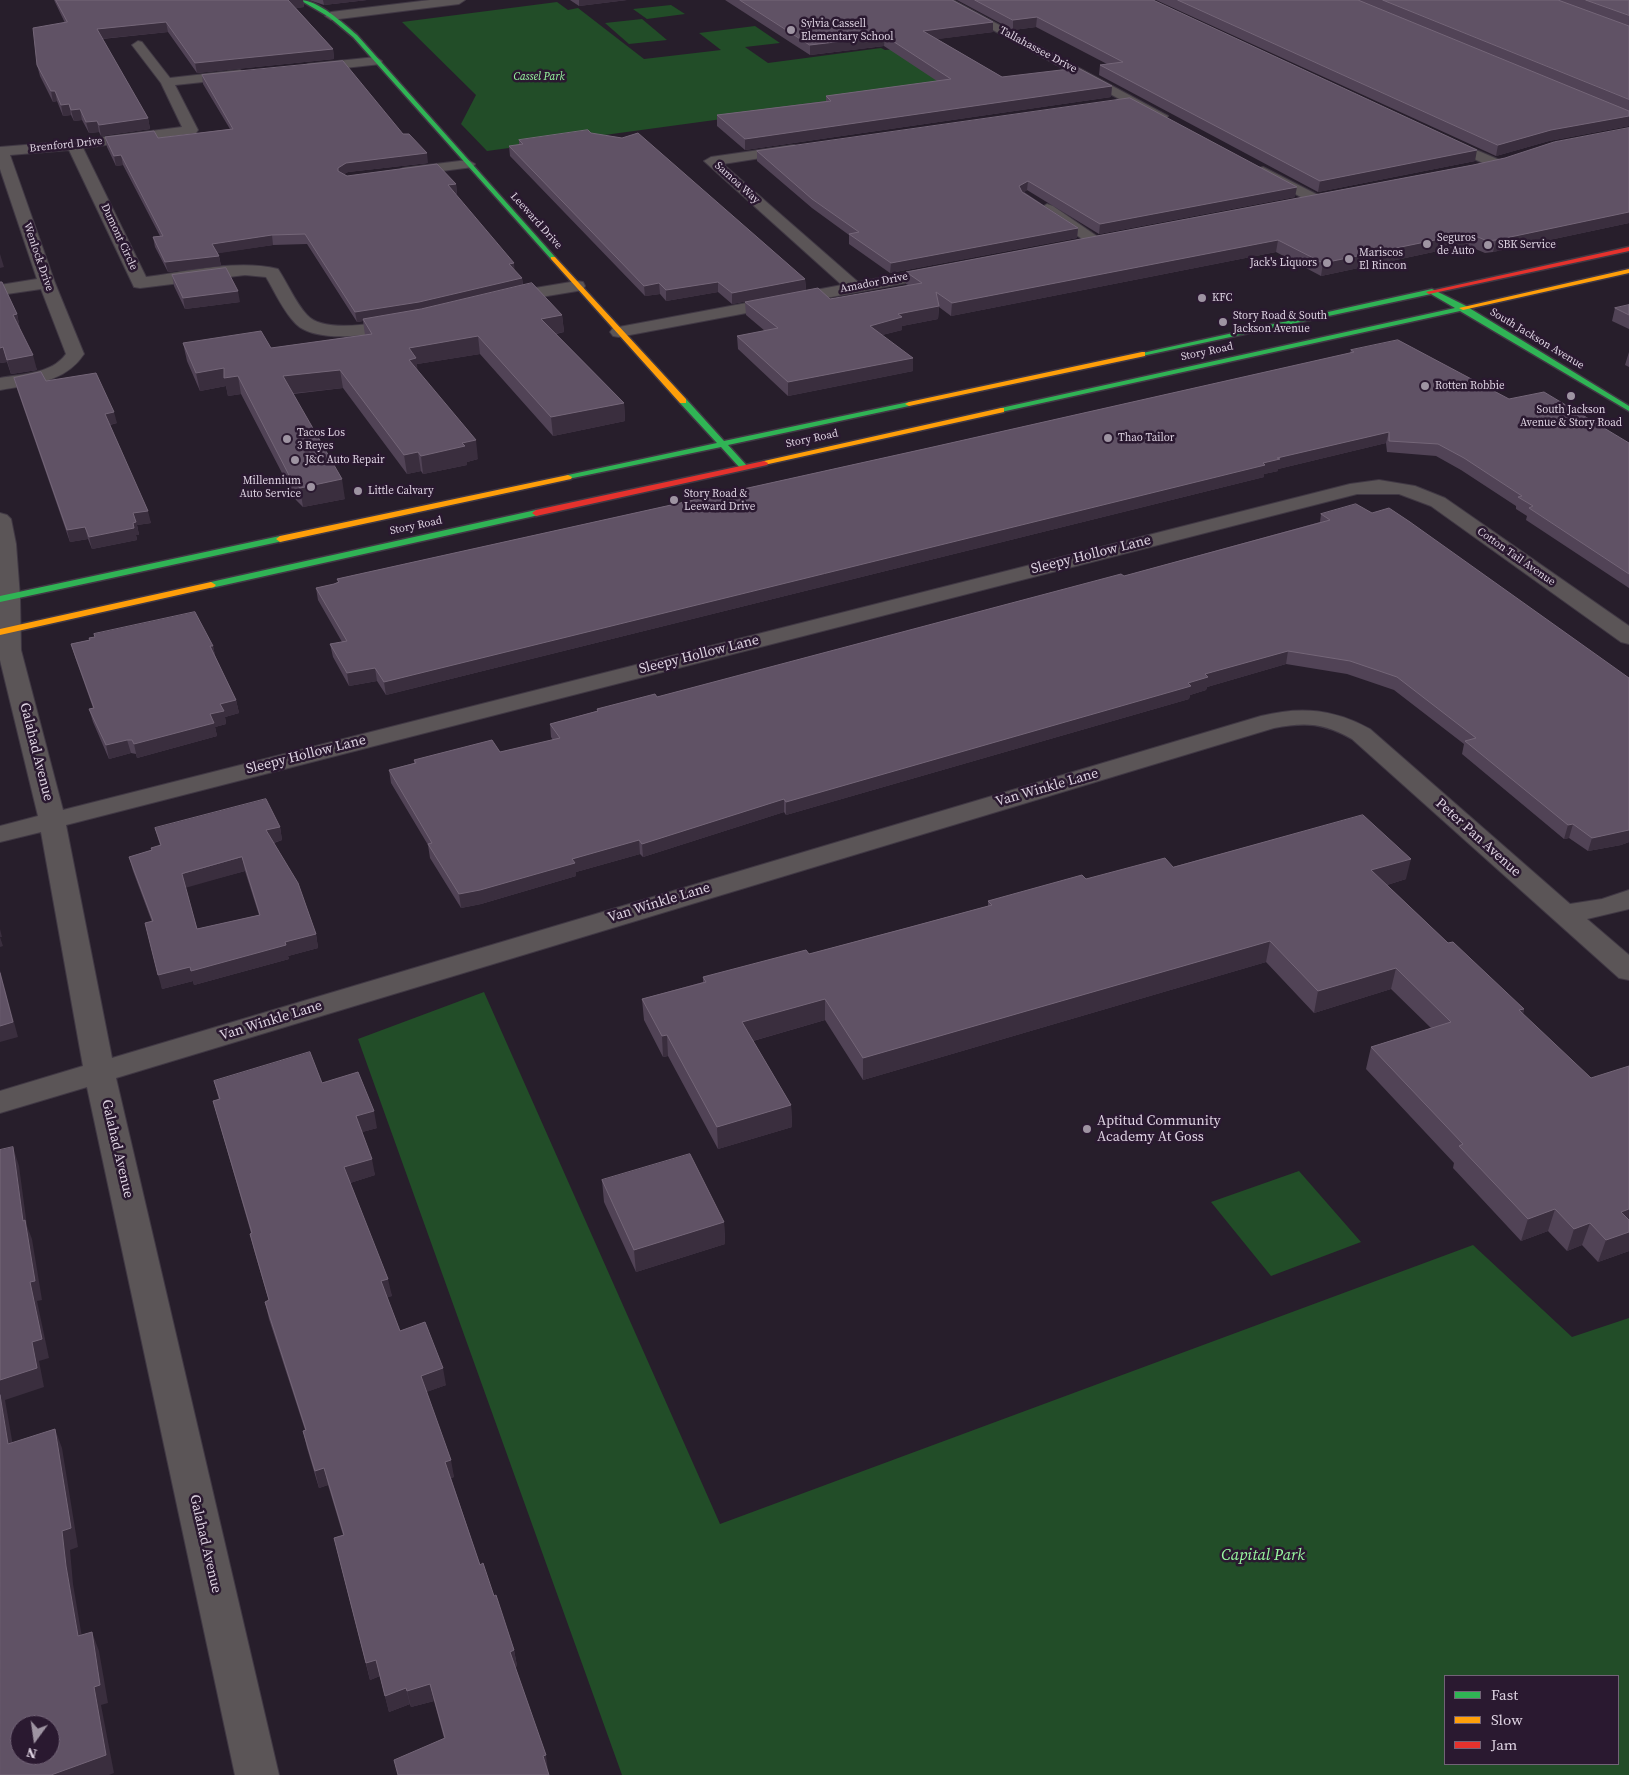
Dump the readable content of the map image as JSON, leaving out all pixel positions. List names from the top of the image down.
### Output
{
  "streets": {
    "main road": ["Leeward Drive", "South Jackson Avenue", "Story Road"],
    "street": [
      "Tallahassee Drive",
      "Brenford Drive",
      "Samoa Way",
      "Dumont Circle",
      "Wenlock Drive",
      "Amador Drive",
      "Sleepy Hollow Lane",
      "Cotton Tail Avenue",
      "Galahad Avenue",
      "Van Winkle Lane",
      "Peter Pan Avenue"
    ]
  },
  "crossings": [
    ["Brenford Drive", "Dumont Circle"],
    ["Brenford Drive", "Wenlock Drive"],
    ["Samoa Way", "Amador Drive"],
    ["Leeward Drive", "Amador Drive"],
    ["Leeward Drive", "Story Road"],
    ["South Jackson Avenue", "Story Road"],
    ["Story Road", "Galahad Avenue"],
    ["Sleepy Hollow Lane", "Cotton Tail Avenue"],
    ["Sleepy Hollow Lane", "Galahad Avenue"],
    ["Galahad Avenue", "Van Winkle Lane"],
    ["Van Winkle Lane", "Peter Pan Avenue"]
  ],
  "parks": ["Cassel Park", "Capital Park"],
  "places": [
    "Sylvia Cassell Elementary School",
    "Seguros de Auto",
    "SBK Service",
    "Mariscos El Rincon",
    "Jack's Liquors",
    "KFC",
    "Story Road & South Jackson Avenue",
    "Rotten Robbie",
    "South Jackson Avenue & Story Road",
    "Thao Tailor",
    "Tacos Los 3 Reyes",
    "J&C Auto Repair",
    "Millennium Auto Service",
    "Little Calvary",
    "Story Road & Leeward Drive",
    "Aptitud Community Academy At Goss"
  ],
  "legend": ["Fast", "Slow", "Jam"],
  "north": "bottom"
}
